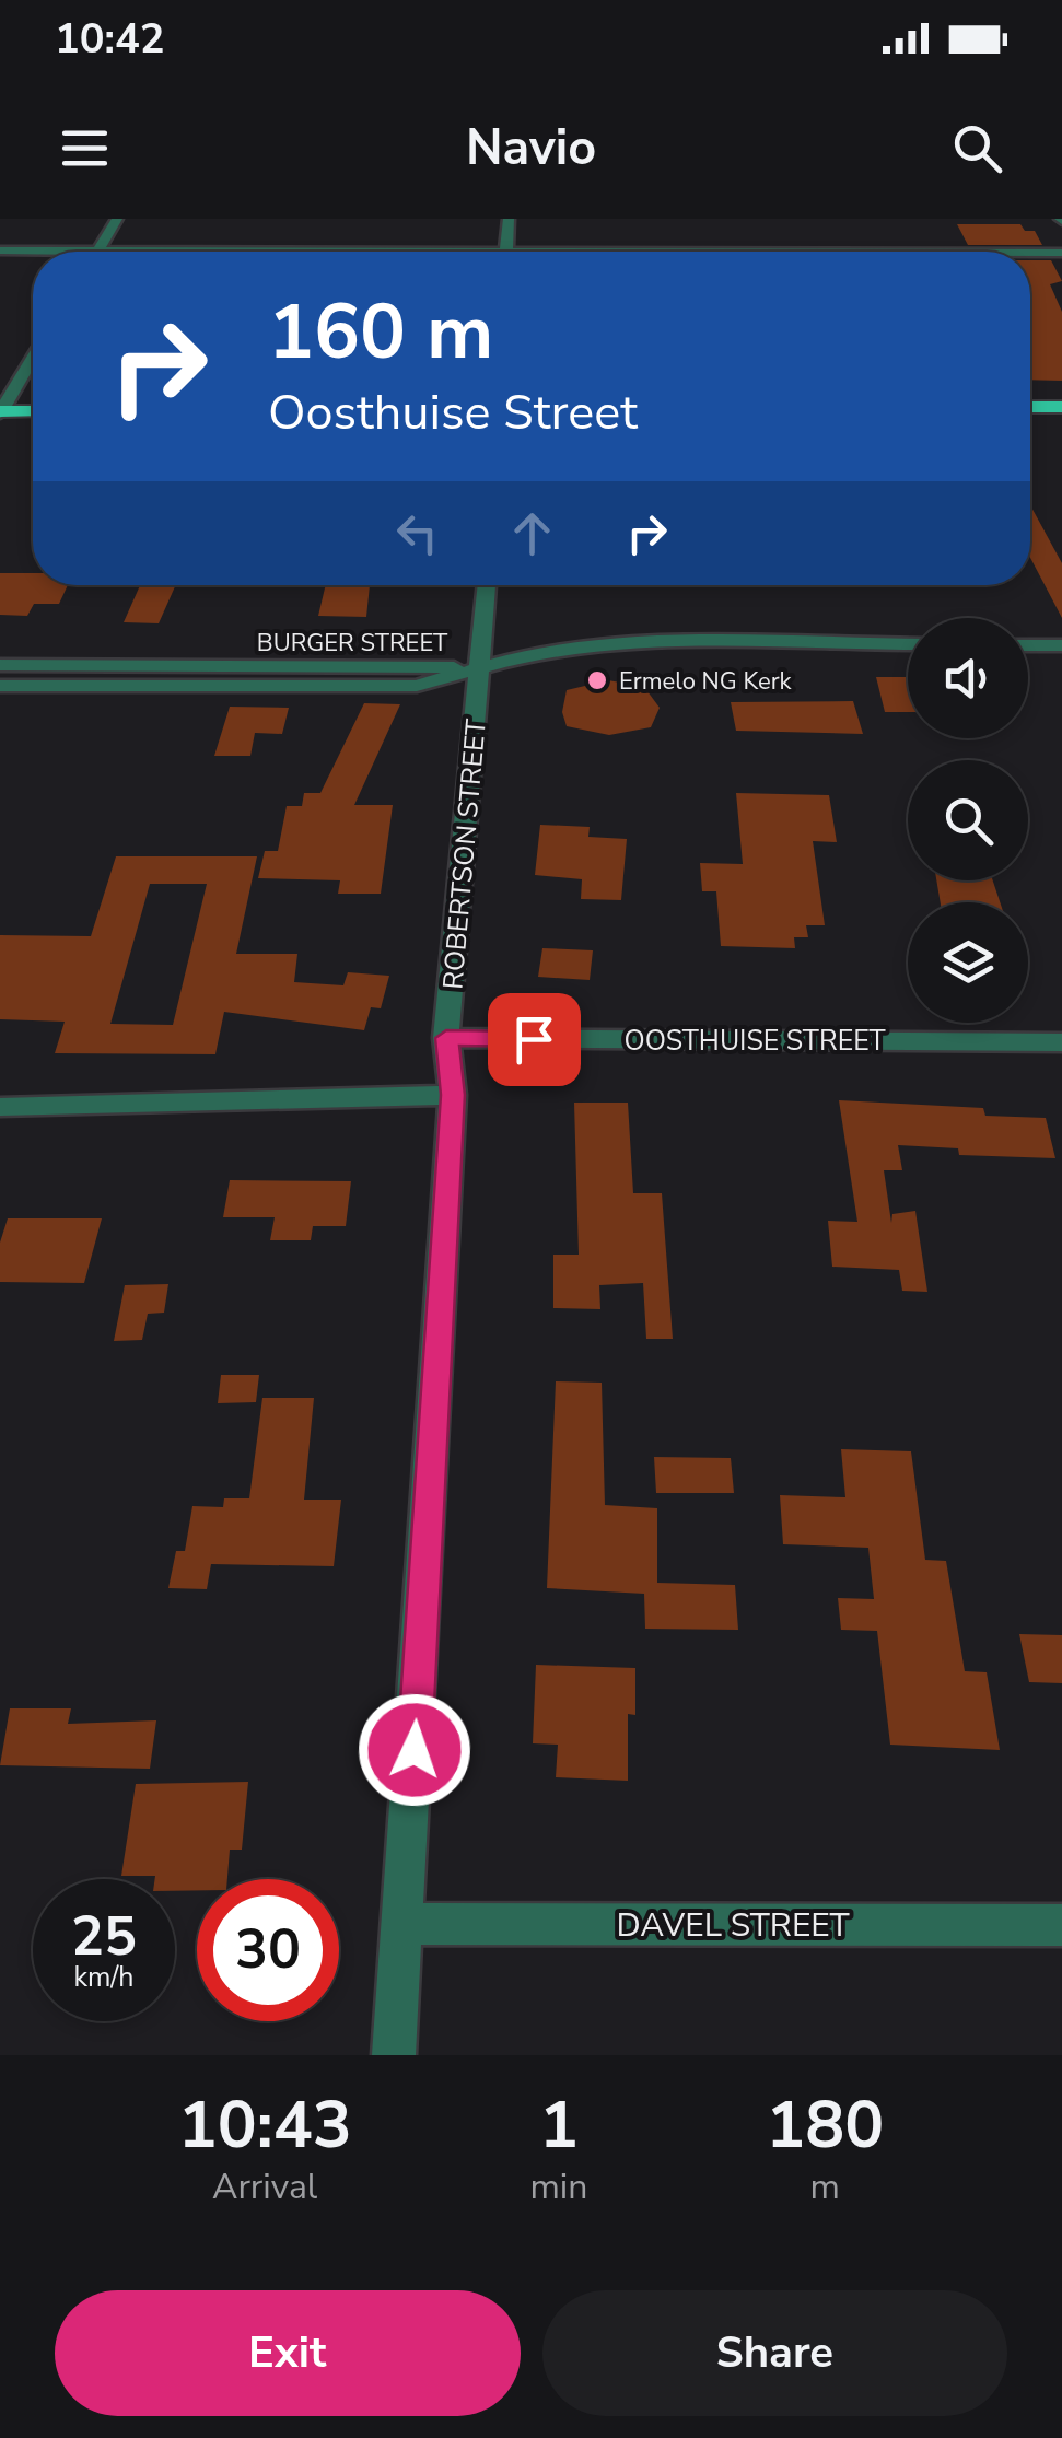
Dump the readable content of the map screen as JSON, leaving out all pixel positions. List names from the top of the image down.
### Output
{
  "streets": {
    "street": [
      "BURGER STREET",
      "ROBERTSON STREET",
      "OOSTHUISE STREET",
      "DAVEL STREET"
    ]
  },
  "crossings": [
    ["BURGER STREET", "ROBERTSON STREET"],
    ["ROBERTSON STREET", "OOSTHUISE STREET"],
    ["ROBERTSON STREET", "DAVEL STREET"]
  ],
  "places": ["Ermelo NG Kerk"],
  "page": {
    "status": "10:42",
    "header": "Navio",
    "turn": ["160 m", "Oosthuise Street"],
    "speed": "25 km/h",
    "limit": "30",
    "eta": [
      "10:43",
      "Arrival",
      "1",
      "min",
      "180",
      "m"
    ],
    "buttons": ["Exit", "Share"]
  }
}
